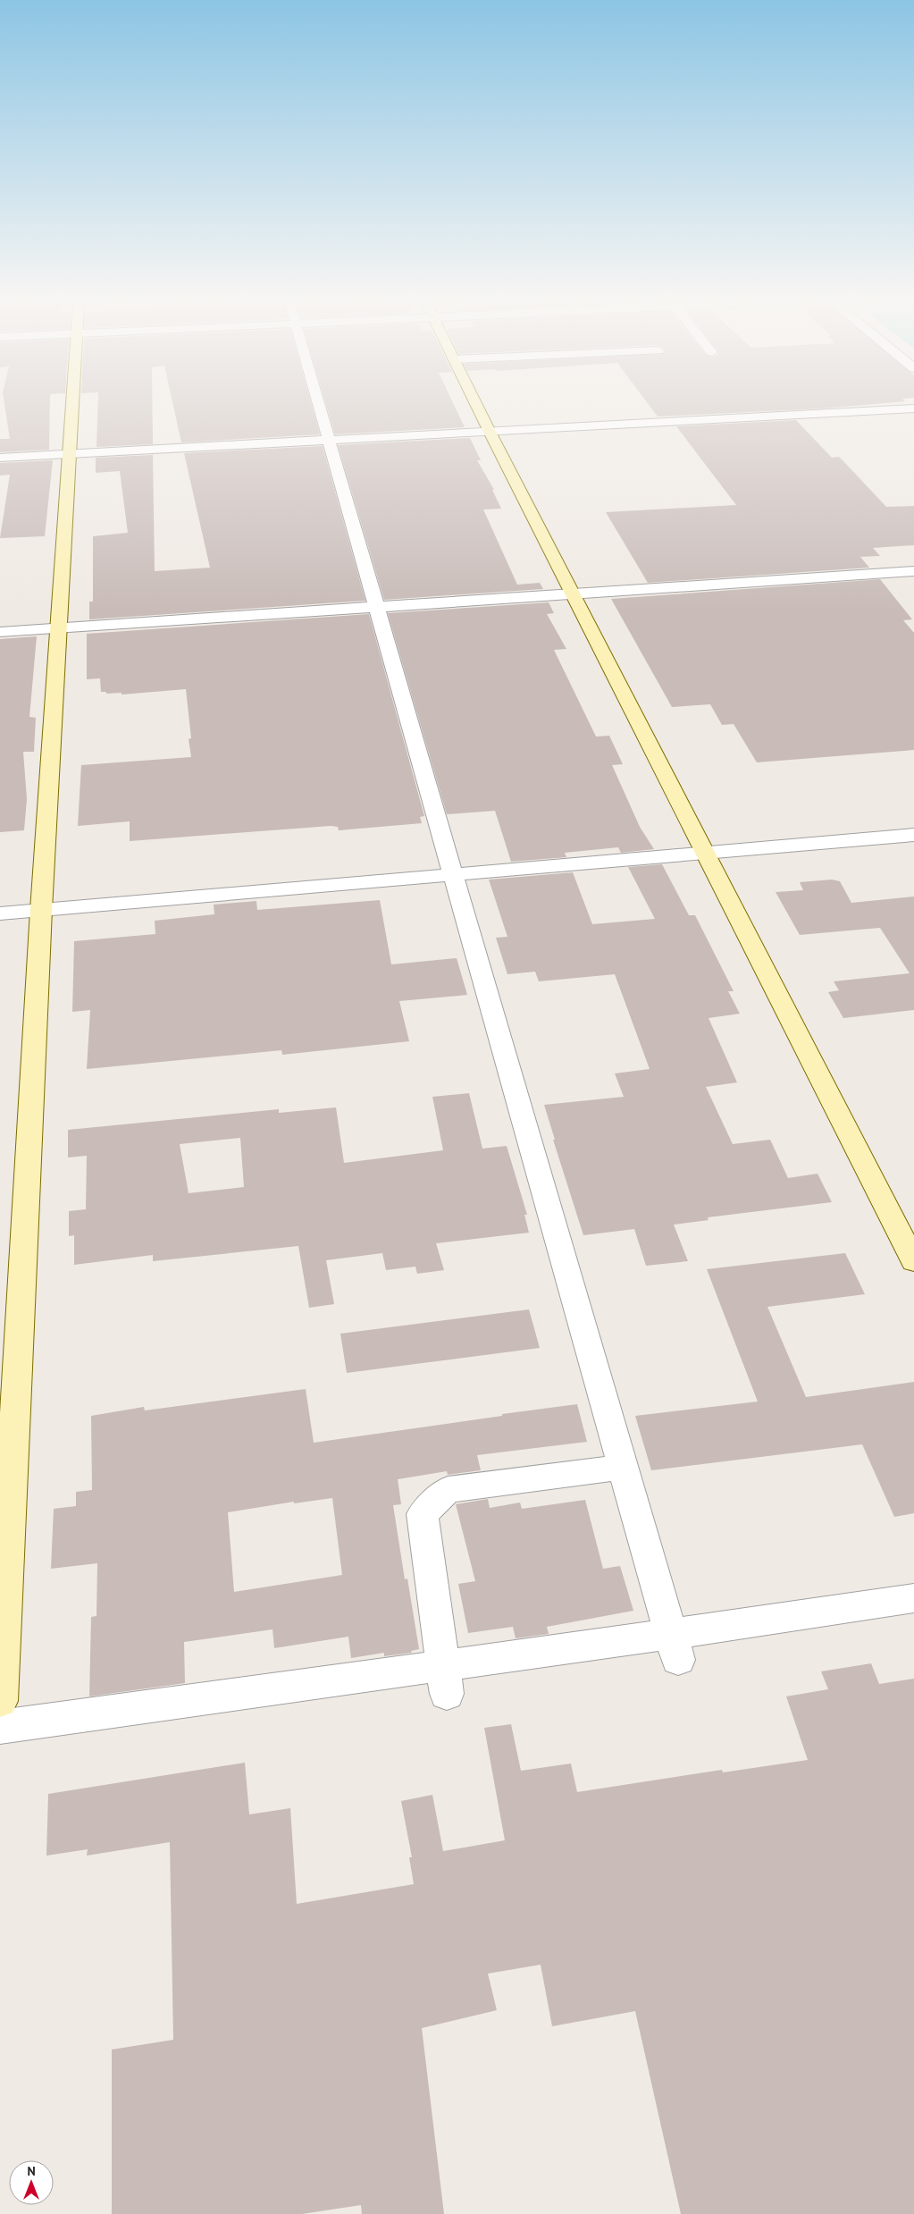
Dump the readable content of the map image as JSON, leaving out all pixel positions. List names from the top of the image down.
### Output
{
  "north": "top"
}
